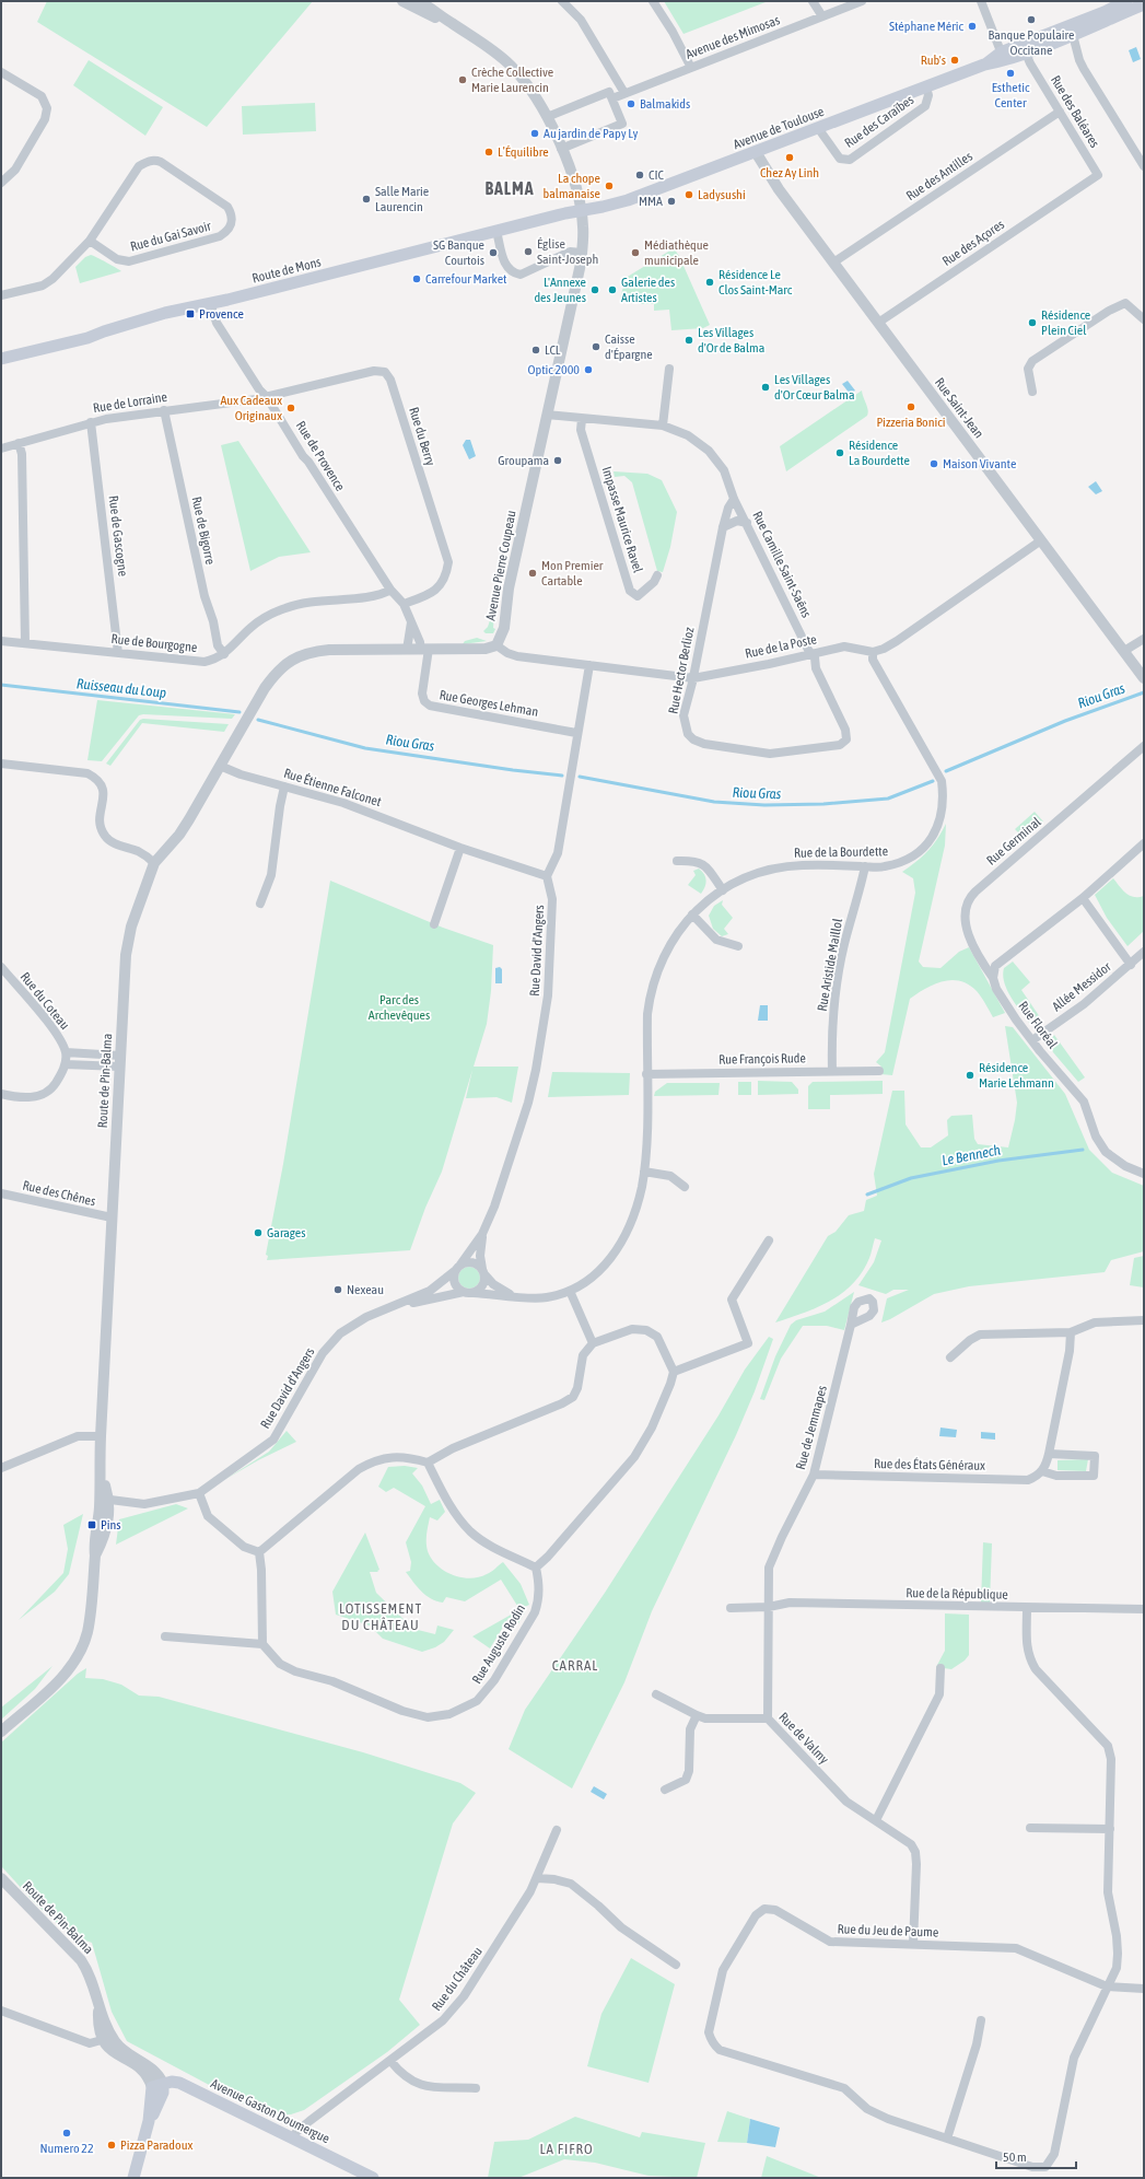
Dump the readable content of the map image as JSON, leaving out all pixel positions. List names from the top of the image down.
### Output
{
  "streets": {
    "main road": ["Avenue de Toulouse", "Route de Mons", "Avenue Gaston Doumergue"],
    "street": [
      "Avenue des Mimosas",
      "Rue des Baléares",
      "Rue des Caraïbes",
      "Rue des Antilles",
      "Rue du Gai Savoir",
      "Rue des Açores",
      "Rue de Lorraine",
      "Rue Saint-Jean",
      "Rue du Berry",
      "Rue de Provence",
      "Impasse Maurice Ravel",
      "Rue de Bigorre",
      "Rue de Gascogne",
      "Rue Camille Saint-Saëns",
      "Avenue Pierre Coupeau",
      "Rue de Bourgogne",
      "Rue de la Poste",
      "Rue Hector Berlioz",
      "Rue Georges Lehman",
      "Rue Étienne Falconet",
      "Rue Germinal",
      "Rue de la Bourdette",
      "Rue David d'Angers",
      "Rue Aristide Maillol",
      "Allée Messidor",
      "Rue du Coteau",
      "Rue Floréal",
      "Rue François Rude",
      "Route de Pin-Balma",
      "Rue des Chênes",
      "Rue de Jemmapes",
      "Rue des États Généraux",
      "Rue de la République",
      "Rue Auguste Rodin",
      "Rue de Valmy",
      "Rue du Jeu de Paume",
      "Rue du Château"
    ]
  },
  "crossings": [
    ["Rue des Baléares", "Avenue de Toulouse"],
    ["Rue des Baléares", "Rue des Antilles"],
    ["Rue des Baléares", "Rue des Açores"],
    ["Rue des Caraïbes", "Avenue de Toulouse"],
    ["Avenue de Toulouse", "Route de Mons"],
    ["Avenue de Toulouse", "Rue Saint-Jean"],
    ["Avenue de Toulouse", "Avenue Pierre Coupeau"],
    ["Rue des Antilles", "Rue Saint-Jean"],
    ["Rue des Açores", "Rue Saint-Jean"],
    ["Route de Mons", "Rue de Provence"],
    ["Route de Mons", "Avenue Pierre Coupeau"],
    ["Rue de Lorraine", "Rue du Berry"],
    ["Rue de Lorraine", "Rue de Provence"],
    ["Rue de Lorraine", "Rue de Bigorre"],
    ["Rue de Lorraine", "Rue de Gascogne"],
    ["Rue du Berry", "Rue de Provence"],
    ["Rue de Provence", "Rue de Bourgogne"],
    ["Rue de Provence", "Rue Georges Lehman"],
    ["Impasse Maurice Ravel", "Rue Camille Saint-Saëns"],
    ["Rue de Bigorre", "Rue de Bourgogne"],
    ["Rue de Gascogne", "Rue de Bourgogne"],
    ["Rue Camille Saint-Saëns", "Avenue Pierre Coupeau"],
    ["Rue Camille Saint-Saëns", "Rue de la Poste"],
    ["Rue Camille Saint-Saëns", "Rue Hector Berlioz"],
    ["Avenue Pierre Coupeau", "Rue de la Poste"],
    ["Rue de la Poste", "Rue Hector Berlioz"],
    ["Rue de la Poste", "Rue de la Bourdette"],
    ["Rue Étienne Falconet", "Rue David d'Angers"],
    ["Rue Étienne Falconet", "Route de Pin-Balma"],
    ["Rue Germinal", "Rue Floréal"],
    ["Rue de la Bourdette", "Rue David d'Angers"],
    ["Rue de la Bourdette", "Rue Aristide Maillol"],
    ["Rue de la Bourdette", "Rue François Rude"],
    ["Rue David d'Angers", "Route de Pin-Balma"],
    ["Rue Aristide Maillol", "Rue François Rude"],
    ["Allée Messidor", "Rue Floréal"],
    ["Route de Pin-Balma", "Rue des Chênes"],
    ["Rue de Jemmapes", "Rue des États Généraux"],
    ["Rue de Jemmapes", "Rue de la République"],
    ["Rue de Jemmapes", "Rue de Valmy"],
    ["Rue de Valmy", "Rue du Jeu de Paume"],
    ["Rue du Château", "Avenue Gaston Doumergue"]
  ],
  "districts": [
    "BALMA",
    "LOTISSEMENT DU CHÂTEAU",
    "CARRAL",
    "LA FIFRO"
  ],
  "water": ["Ruisseau du Loup", "Riou Gras", "Le Bennech"],
  "parks": ["Parc des Archevêques"],
  "places": {
    "other": [
      "Banque Populaire Occitane",
      "Stéphane Méric",
      "Rub's",
      "Esthetic Center",
      "Crèche Collective Marie Laurencin",
      "Balmakids",
      "Au jardin de Papy Ly",
      "L’Équilibre",
      "Chez Ay Linh",
      "CIC",
      "La chope balmanaise",
      "Ladysushi",
      "Salle Marie Laurencin",
      "MMA",
      "Église Saint-Joseph",
      "SG Banque Courtois",
      "Médiathèque municipale",
      "Carrefour Market",
      "Résidence Le Clos Saint-Marc",
      "L'Annexe des Jeunes",
      "Galerie des Artistes",
      "Résidence Plein Ciel",
      "Les Villages d'Or de Balma",
      "Caisse d'Épargne",
      "LCL",
      "Optic 2000",
      "Les Villages d'Or Cœur Balma",
      "Pizzeria Bonici",
      "Aux Cadeaux Originaux",
      "Résidence La Bourdette",
      "Groupama",
      "Maison Vivante",
      "Mon Premier Cartable",
      "Résidence Marie Lehmann",
      "Garages",
      "Nexeau",
      "Numero 22",
      "Pizza Paradoux"
    ],
    "transit": ["Provence", "Pins"]
  },
  "scale_bar": "50 m"
}
